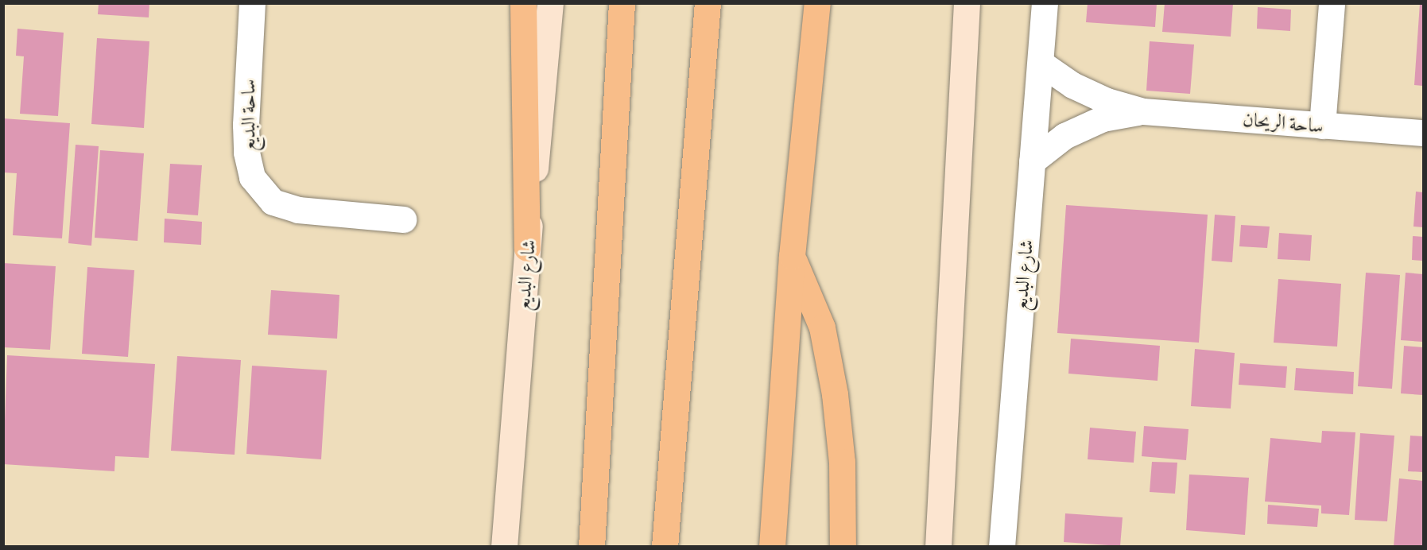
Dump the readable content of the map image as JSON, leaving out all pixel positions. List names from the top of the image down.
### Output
{
  "streets": {
    "main road": ["شارع البديع"],
    "street": ["ساحة البديع", "ساحة الريحان"]
  },
  "crossings": [
    ["ساحة الريحان", "شارع البديع"]
  ]
}
